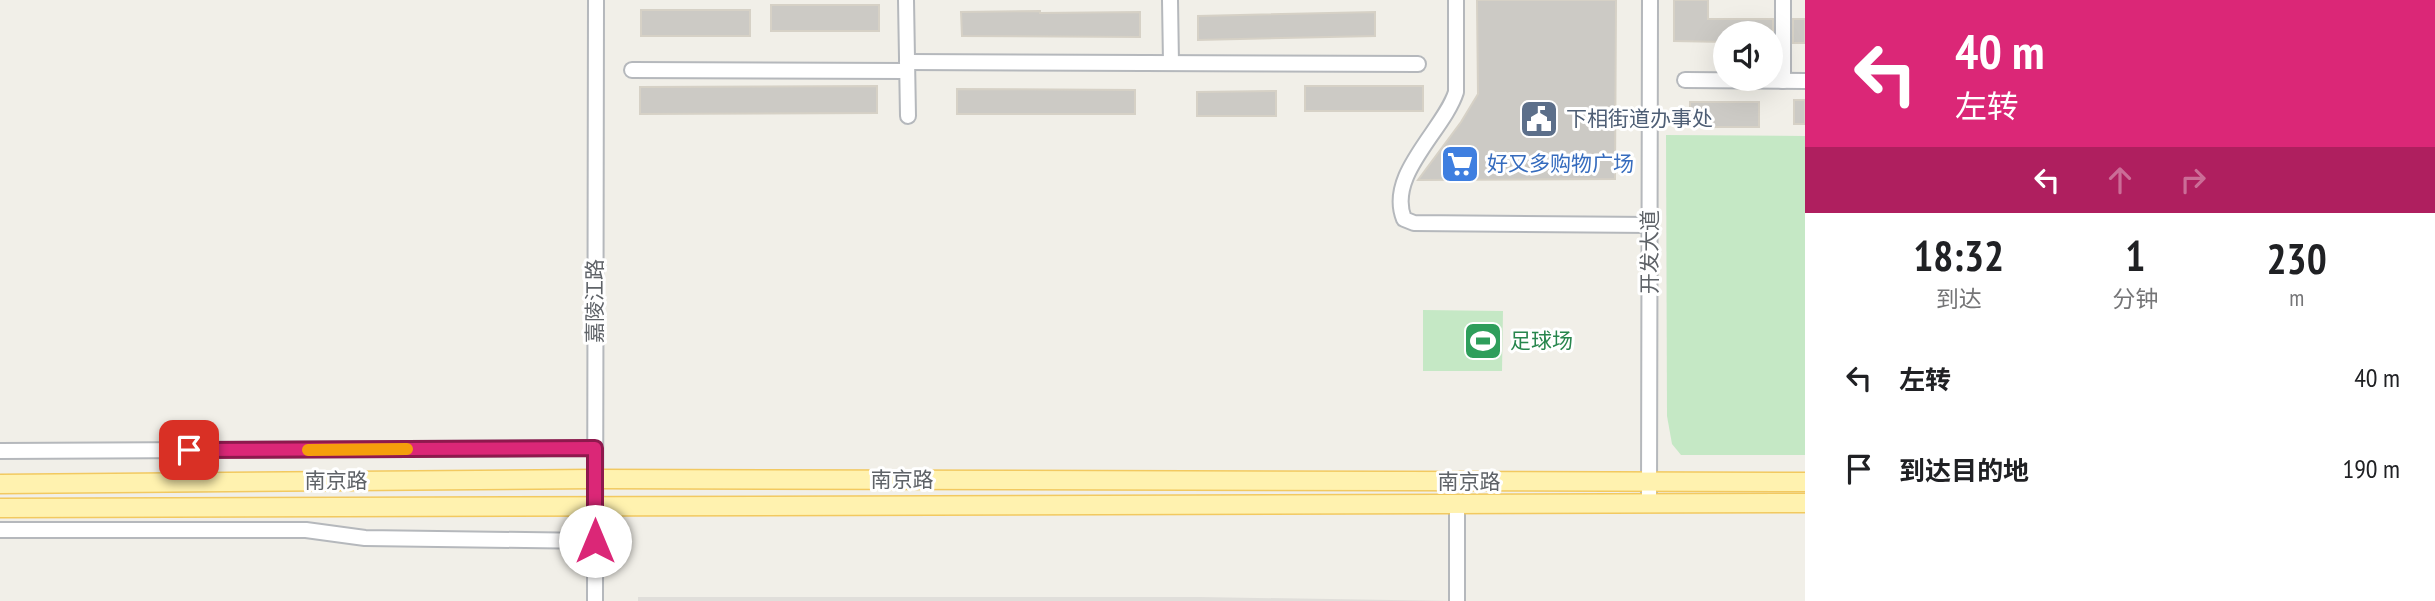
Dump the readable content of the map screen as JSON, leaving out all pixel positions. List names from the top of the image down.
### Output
{
  "streets": {
    "main road": ["南京路"],
    "street": ["开发大道", "嘉陵江路"]
  },
  "crossings": [
    ["开发大道", "南京路"],
    ["嘉陵江路", "南京路"]
  ],
  "places": {
    "public building": ["下相街道办事处"],
    "supermarket": ["好又多购物广场"],
    "sports": ["足球场"]
  },
  "page": {
    "turn": ["40 m", "左转"],
    "eta": [
      "18:32",
      "到达",
      "1",
      "分钟",
      "230",
      "m"
    ],
    "list": [
      {
        "name": "左转",
        "value": "40 m"
      },
      {
        "name": "到达目的地",
        "value": "190 m"
      }
    ]
  }
}
